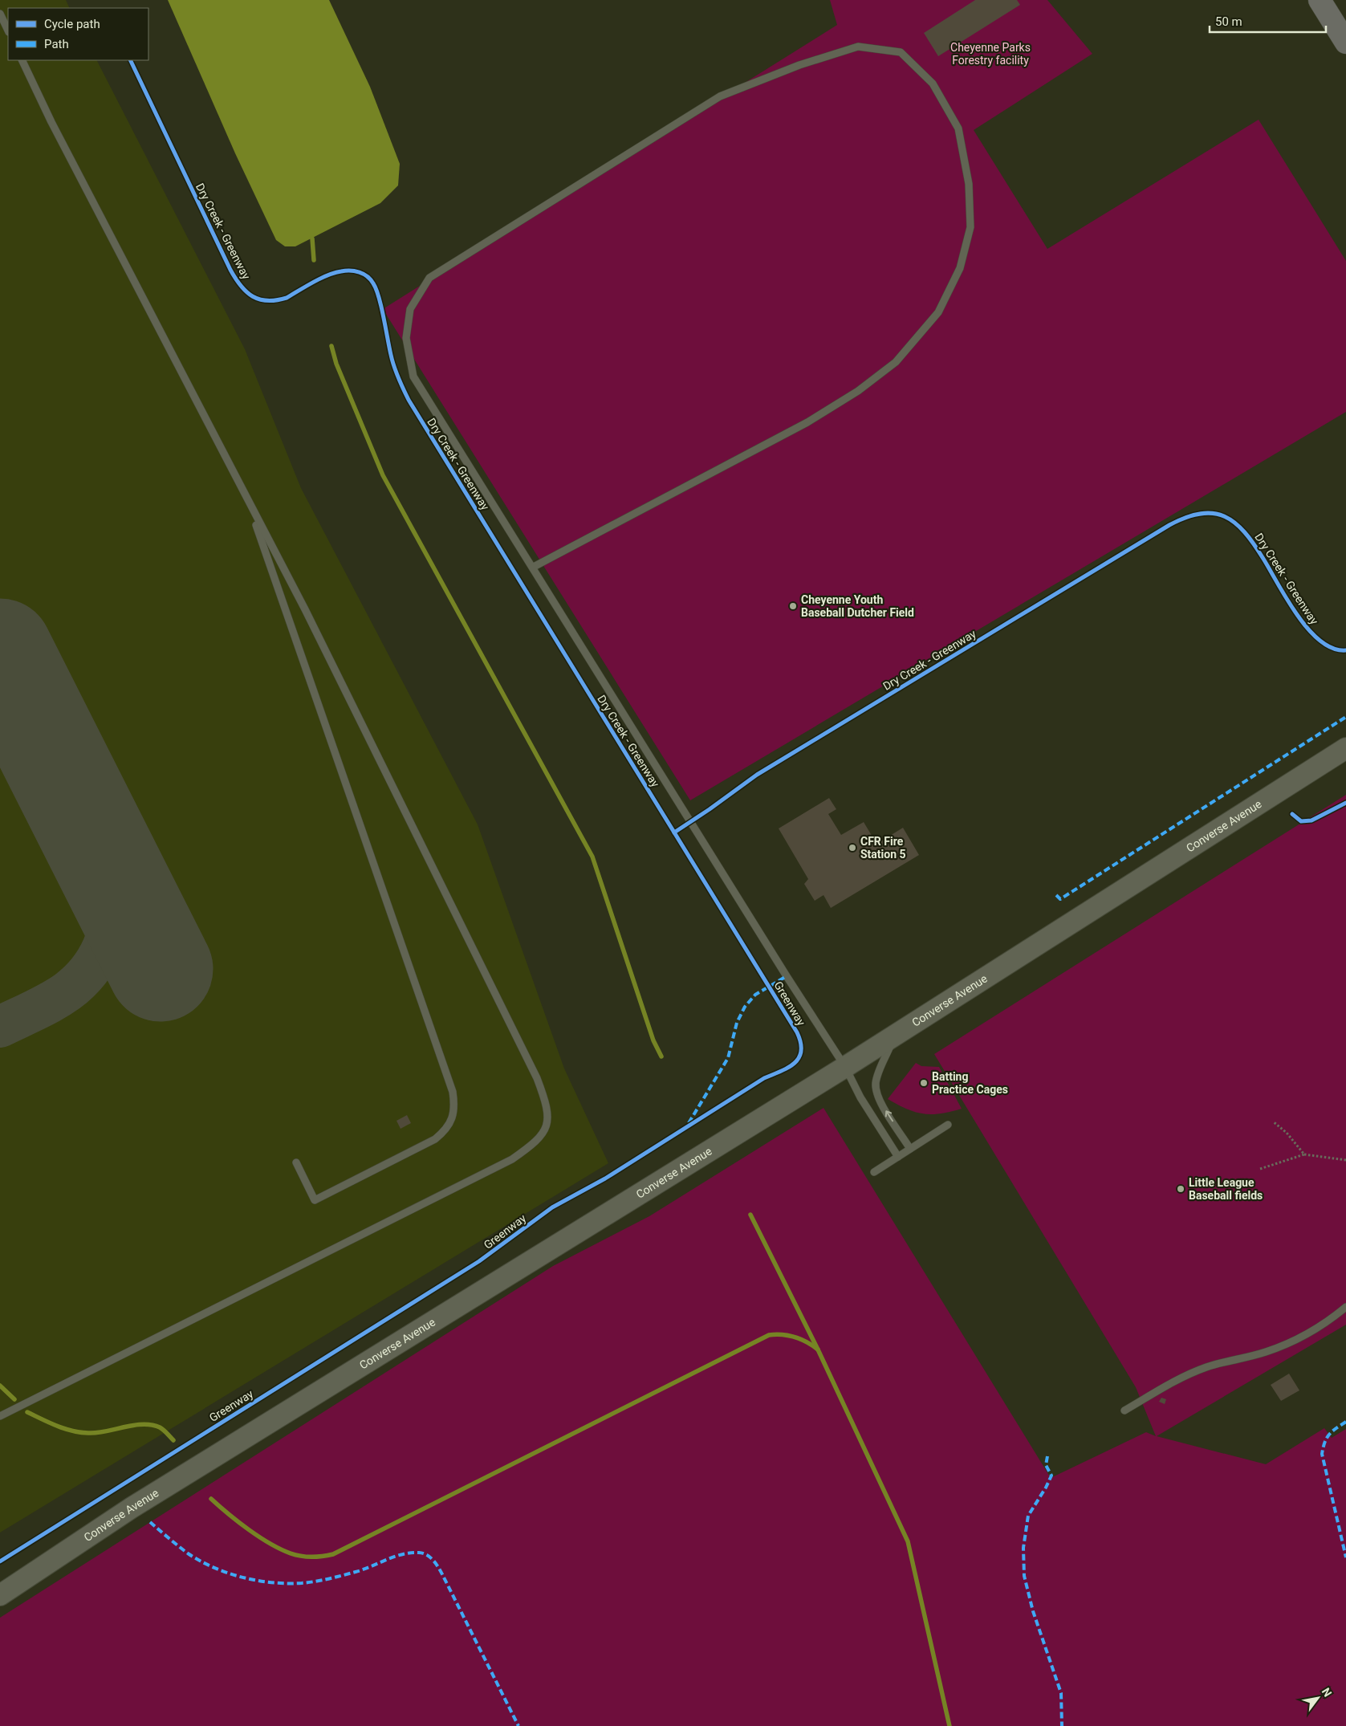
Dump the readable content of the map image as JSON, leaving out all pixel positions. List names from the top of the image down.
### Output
{
  "streets": {
    "main road": ["Converse Avenue"],
    "cycle path": ["Dry Creek - Greenway"]
  },
  "parks": ["Cheyenne Parks Forestry facility"],
  "places": [
    "Cheyenne Youth Baseball Dutcher Field",
    "CFR Fire Station 5",
    "Batting Practice Cages",
    "Little League Baseball fields"
  ],
  "legend": ["Cycle path", "Path"],
  "scale_bar": "50 m",
  "north": "top right"
}
